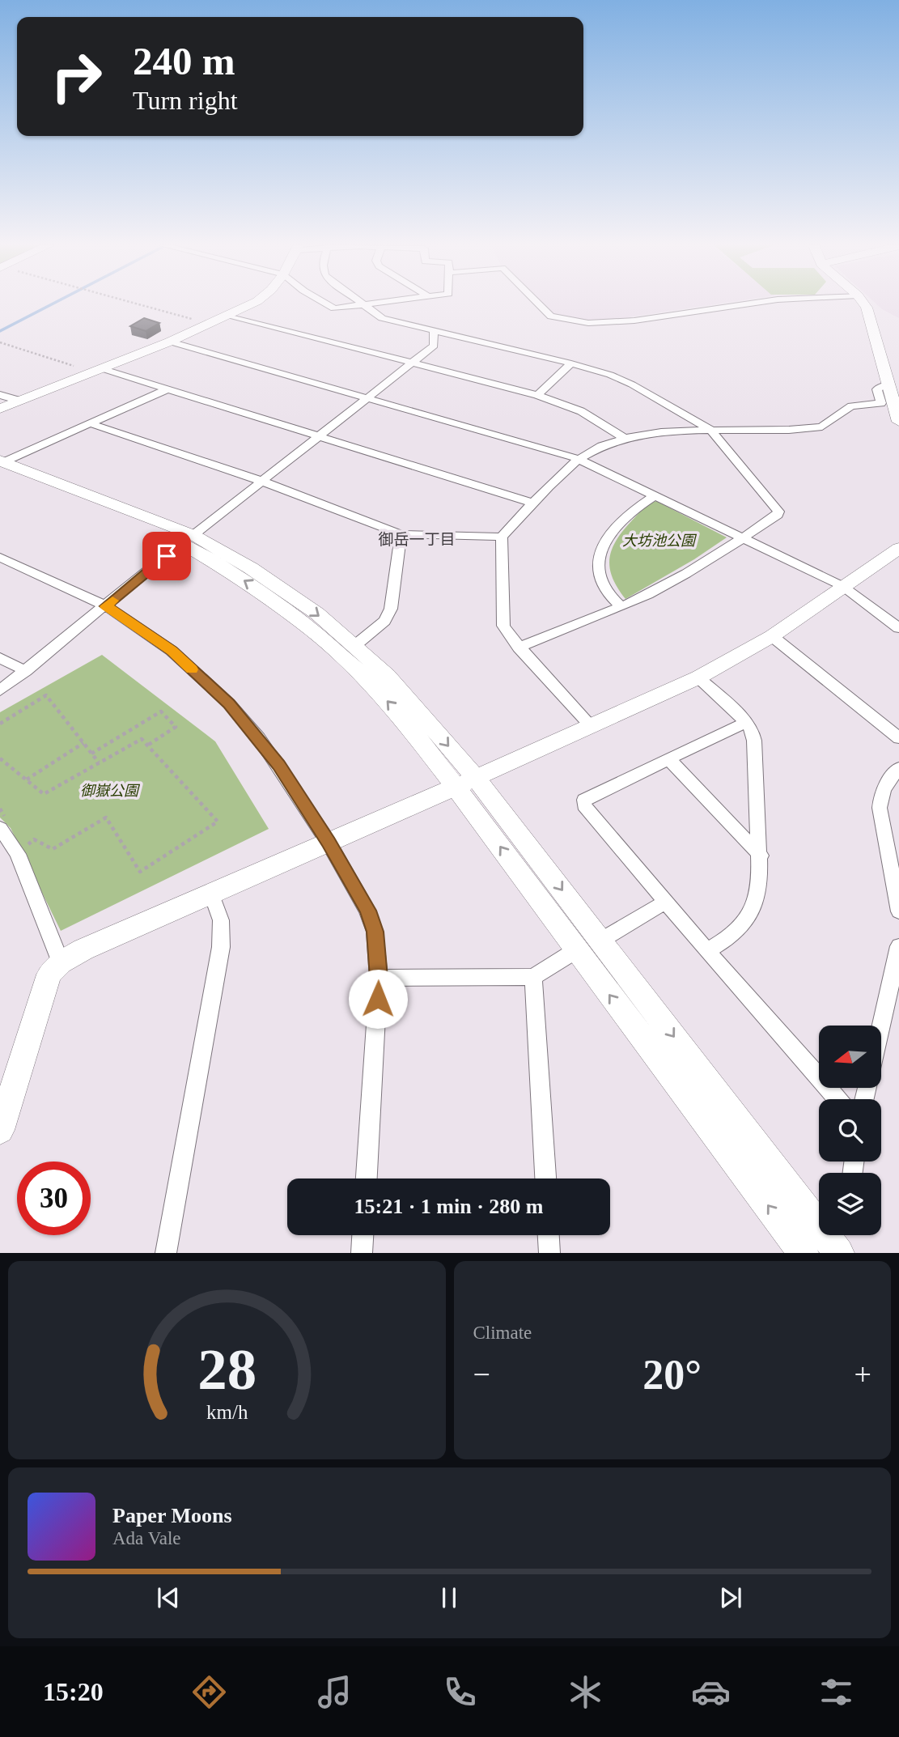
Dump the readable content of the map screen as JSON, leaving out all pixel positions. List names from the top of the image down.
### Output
{
  "districts": ["御岳一丁目"],
  "parks": ["大坊池公園", "御嶽公園"],
  "north": "left",
  "page": {
    "turn": ["240 m", "Turn right"],
    "limit": "30",
    "trip": "15:21 · 1 min · 280 m",
    "tile": "Climate",
    "heat": ["−", "20°", "+"],
    "song": ["Paper Moons", "Ada Vale"],
    "tabs": "15:20",
    "gauge": ["28", "km/h"]
  }
}
